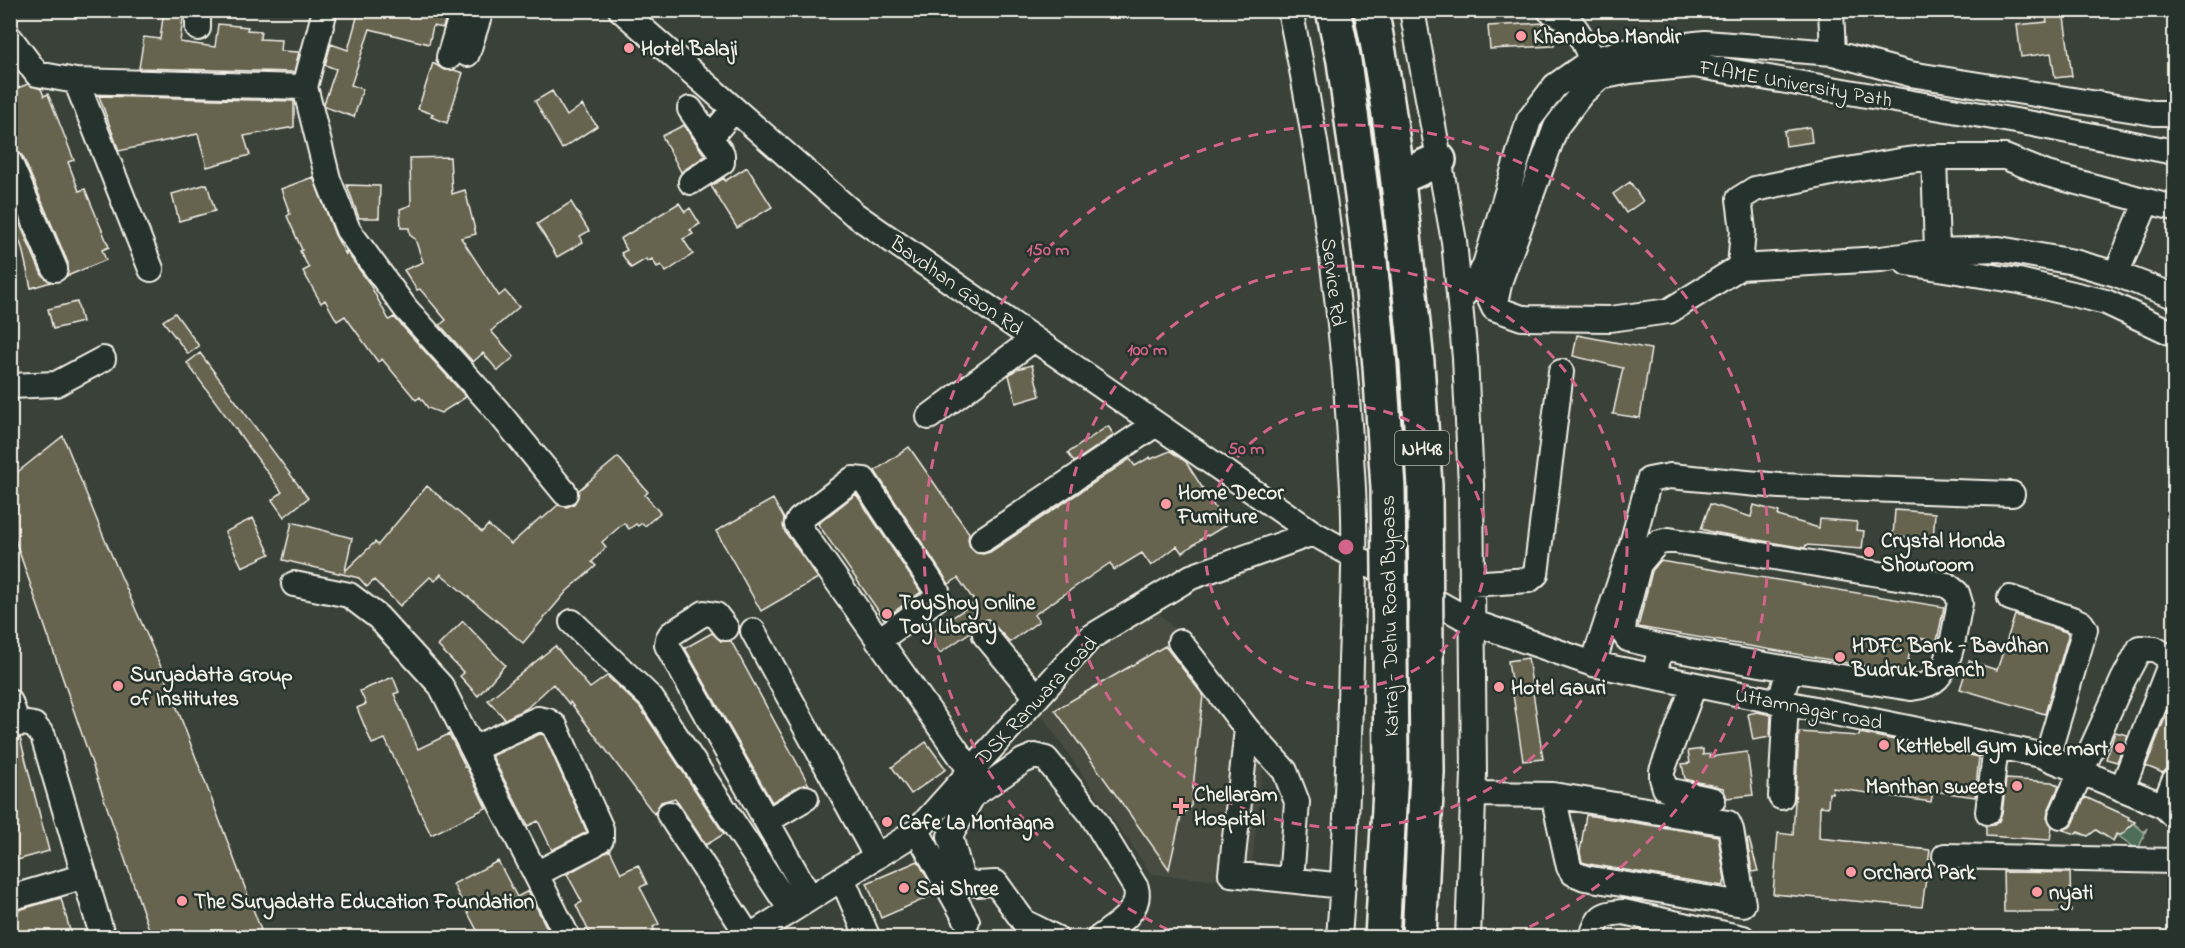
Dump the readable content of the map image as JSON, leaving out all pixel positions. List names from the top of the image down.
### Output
{
  "streets": {
    "highway": ["NH48", "Katraj - Dehu Road Bypass"],
    "street": [
      "FLAME University Path",
      "Service Rd",
      "Bavdhan Gaon Rd",
      "DSK Ranwara road",
      "Uttamnagar road"
    ]
  },
  "crossings": [
    ["Service Rd", "Uttamnagar road"],
    ["Bavdhan Gaon Rd", "DSK Ranwara road"]
  ],
  "places": {
    "other": [
      "Khandoba Mandir",
      "Hotel Balaji",
      "Home Decor Furniture",
      "Crystal Honda Showroom",
      "ToyShoy Online Toy Library",
      "HDFC Bank - Bavdhan Budruk Branch",
      "Suryadatta Group of Institutes",
      "Hotel Gauri",
      "Kettlebell Gym",
      "Nice mart",
      "Manthan sweets",
      "Cafe La Montagna",
      "Orchard Park",
      "Sai Shree",
      "nyati",
      "The Suryadatta Education Foundation"
    ],
    "health": ["Chellaram Hospital"]
  },
  "rings": ["150 m", "100 m", "50 m"]
}
